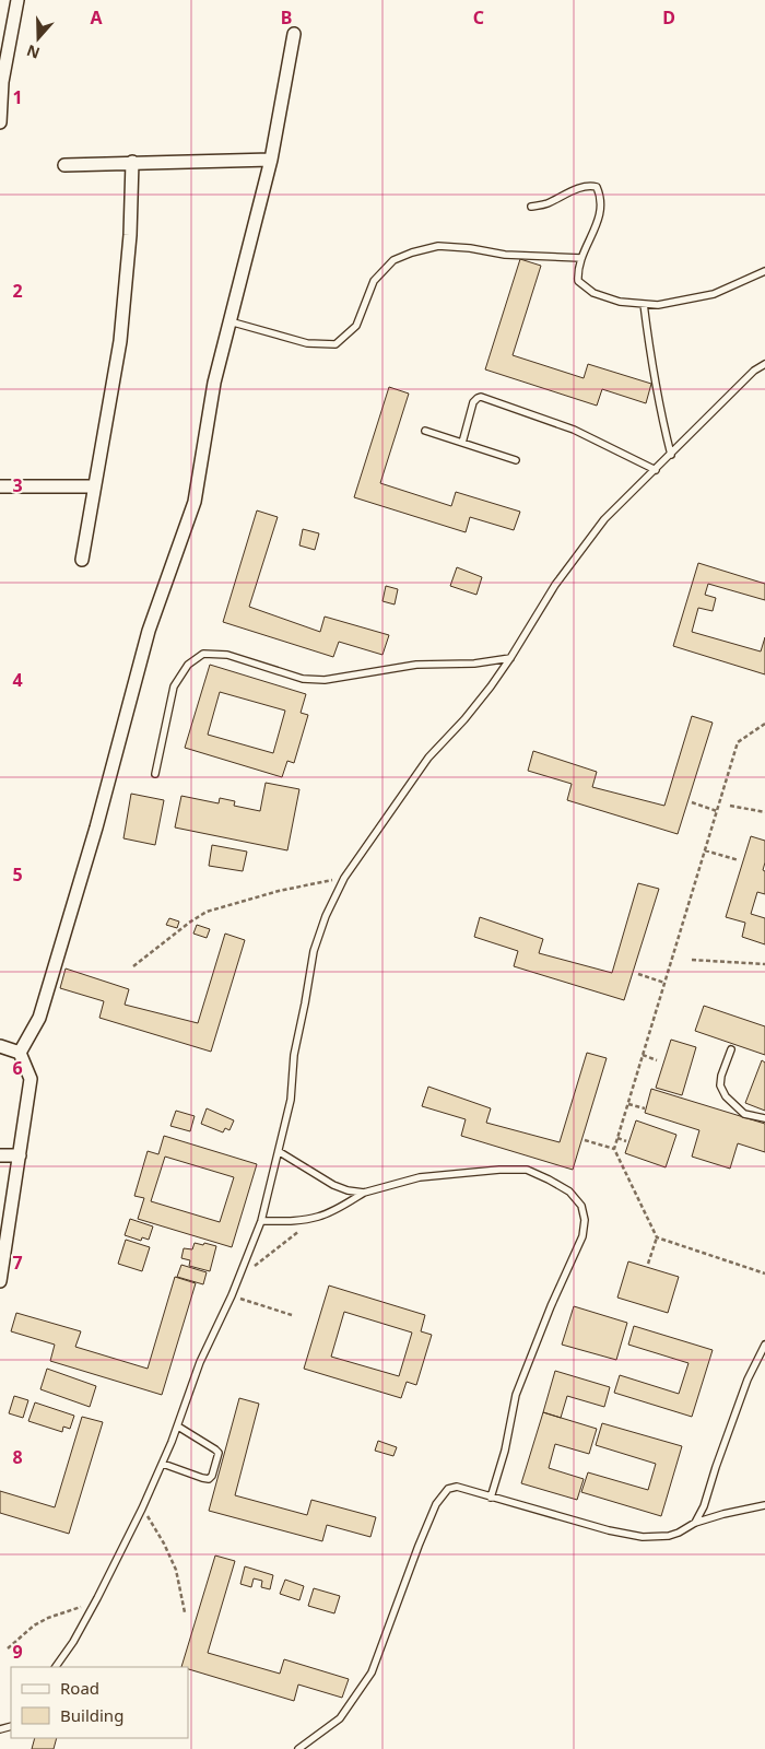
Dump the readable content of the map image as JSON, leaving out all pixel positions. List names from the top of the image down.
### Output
{
  "legend": ["Road", "Building"],
  "north": "bottom",
  "grid": {
    "columns": [
      "A",
      "B",
      "C",
      "D"
    ],
    "rows": [
      "1",
      "2",
      "3",
      "4",
      "5",
      "6",
      "7",
      "8",
      "9"
    ]
  }
}
